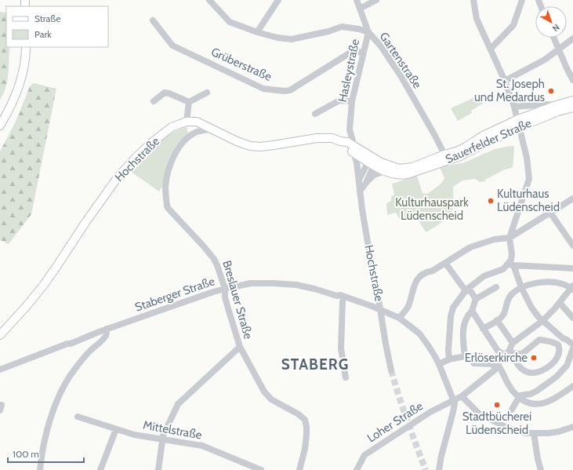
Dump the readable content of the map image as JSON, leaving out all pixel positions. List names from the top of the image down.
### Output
{
  "streets": {
    "main road": ["Sauerfelder Straße", "Hochstraße"],
    "street": [
      "Gartenstraße",
      "Grüberstraße",
      "Hasleystraße",
      "Staberger Straße",
      "Breslauer Straße",
      "Loher Straße",
      "Mittelstraße"
    ]
  },
  "crossings": [
    ["Gartenstraße", "Hasleystraße"],
    ["Gartenstraße", "Sauerfelder Straße"],
    ["Grüberstraße", "Hasleystraße"],
    ["Hasleystraße", "Sauerfelder Straße"],
    ["Hasleystraße", "Hochstraße"],
    ["Sauerfelder Straße", "Hochstraße"],
    ["Hochstraße", "Staberger Straße"],
    ["Hochstraße", "Loher Straße"],
    ["Staberger Straße", "Breslauer Straße"]
  ],
  "districts": ["STABERG"],
  "parks": ["Kulturhauspark Lüdenscheid"],
  "places": [
    "St. Joseph und Medardus",
    "Kulturhaus Lüdenscheid",
    "Erlöserkirche",
    "Stadtbücherei Lüdenscheid"
  ],
  "legend": ["Straße", "Park"],
  "scale_bar": "100 m",
  "north": "bottom right"
}
